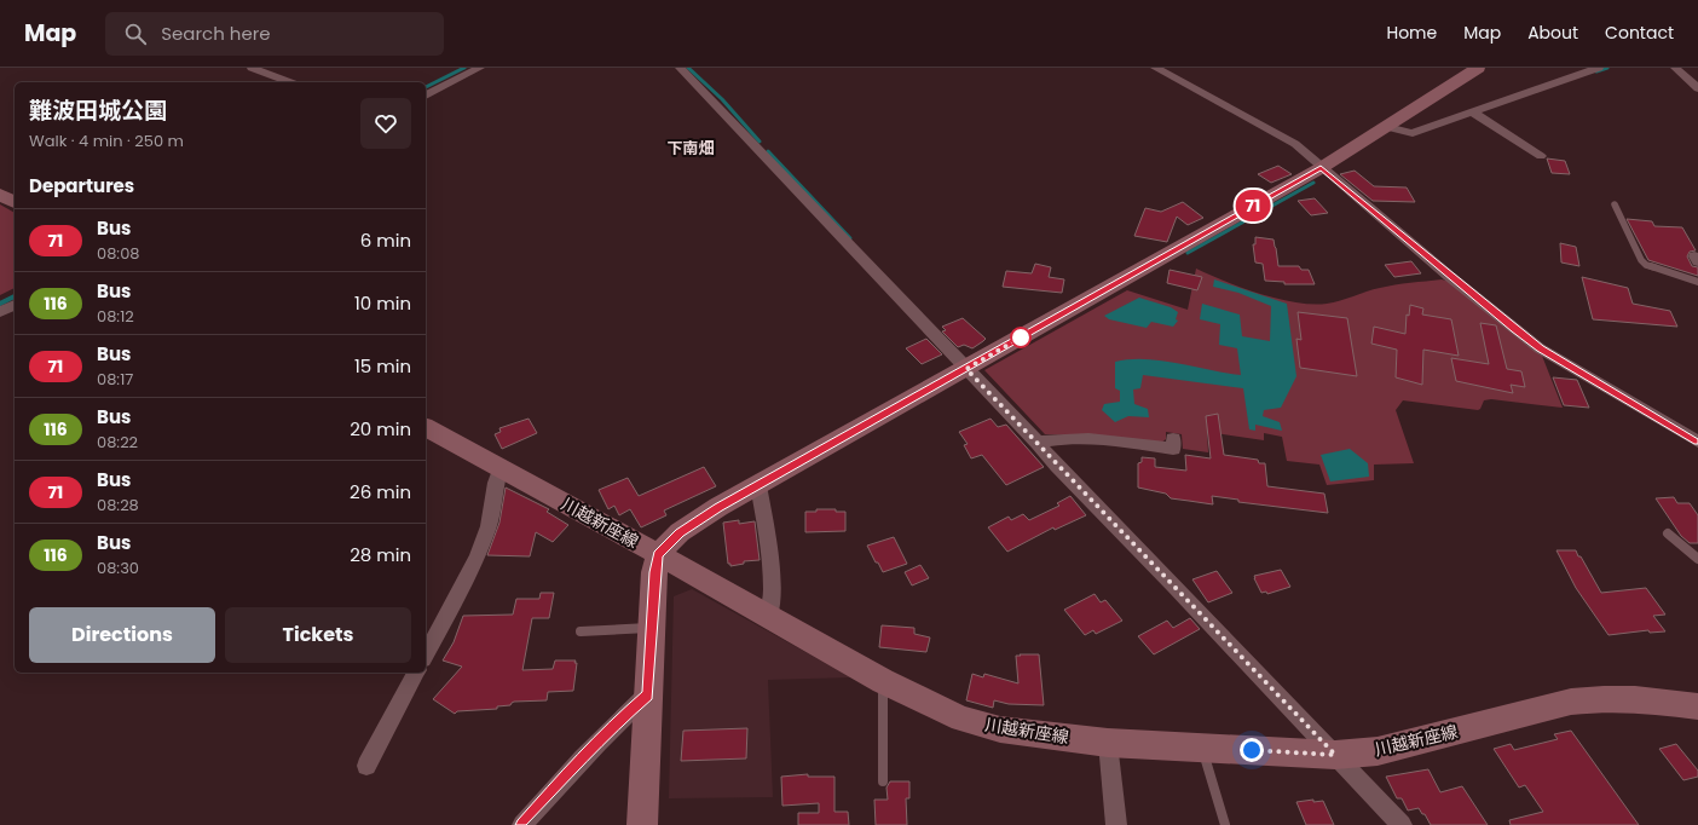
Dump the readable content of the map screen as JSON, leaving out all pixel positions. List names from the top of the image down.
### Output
{
  "streets": {
    "street": ["川越新座線"]
  },
  "districts": ["下南畑"],
  "lines": ["bus line 71"],
  "page": {
    "header": "Map",
    "search": "Search here",
    "nav": [
      "Home",
      "Map",
      "About",
      "Contact"
    ],
    "on_map": "71",
    "heading": [
      ["難波田城公園", "Walk · 4 min · 250 m"],
      "Departures"
    ],
    "list": [
      {
        "mark": "71",
        "name": "Bus",
        "note": "08:08",
        "value": "6 min"
      },
      {
        "mark": "116",
        "name": "Bus",
        "note": "08:12",
        "value": "10 min"
      },
      {
        "mark": "71",
        "name": "Bus",
        "note": "08:17",
        "value": "15 min"
      },
      {
        "mark": "116",
        "name": "Bus",
        "note": "08:22",
        "value": "20 min"
      },
      {
        "mark": "71",
        "name": "Bus",
        "note": "08:28",
        "value": "26 min"
      },
      {
        "mark": "116",
        "name": "Bus",
        "note": "08:30",
        "value": "28 min"
      }
    ],
    "buttons": ["Directions", "Tickets"]
  }
}
